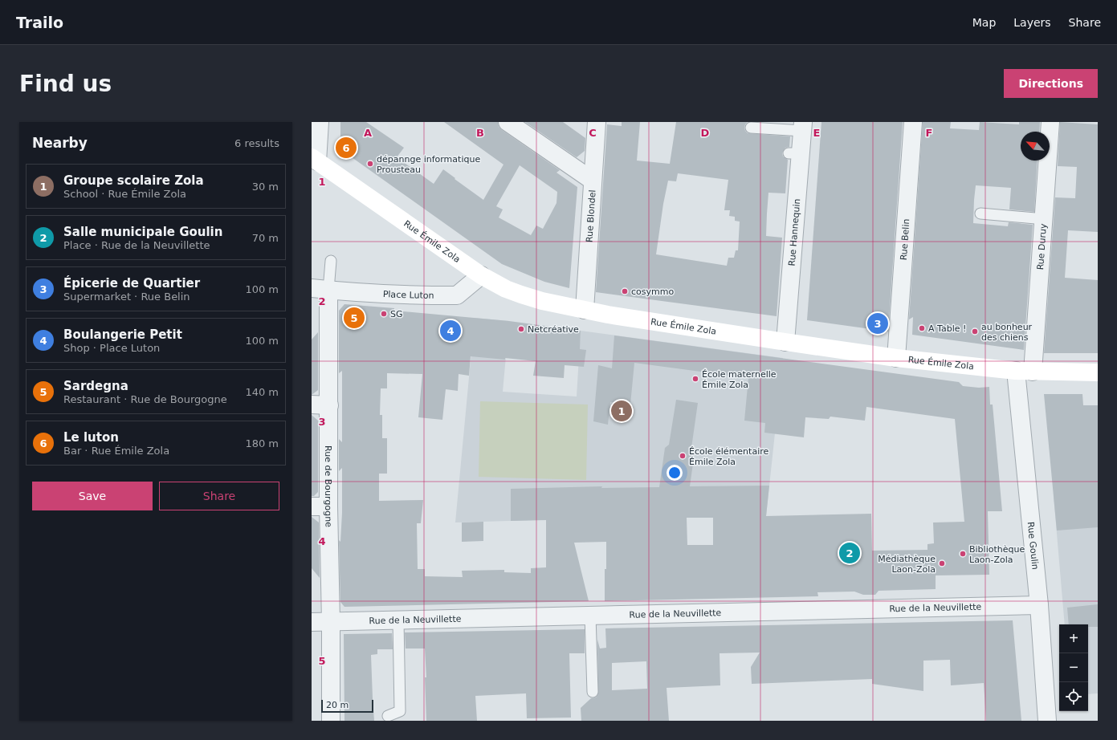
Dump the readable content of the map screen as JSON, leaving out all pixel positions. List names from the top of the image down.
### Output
{
  "streets": {
    "main road": ["Rue Émile Zola"],
    "street": [
      "Rue Blondel",
      "Rue Hannequin",
      "Rue Belin",
      "Rue Duruy",
      "Place Luton",
      "Rue de Bourgogne",
      "Rue Goulin",
      "Rue de la Neuvillette"
    ]
  },
  "crossings": [
    ["Rue Blondel", "Rue Émile Zola"],
    ["Rue Hannequin", "Rue Émile Zola"],
    ["Rue Belin", "Rue Émile Zola"],
    ["Rue Émile Zola", "Rue Duruy"],
    ["Rue Émile Zola", "Place Luton"],
    ["Rue Émile Zola", "Rue Goulin"],
    ["Rue Duruy", "Rue Goulin"],
    ["Place Luton", "Rue de Bourgogne"],
    ["Rue de Bourgogne", "Rue de la Neuvillette"],
    ["Rue Goulin", "Rue de la Neuvillette"]
  ],
  "places": [
    "dépannge informatique Prousteau",
    "cosymmo",
    "SG",
    "A Table !",
    "Netcréative",
    "au bonheur des chiens",
    "École maternelle Émile Zola",
    "École élémentaire Émile Zola",
    "Bibliothèque Laon-Zola",
    "Médiathèque Laon-Zola"
  ],
  "scale_bar": "20 m",
  "north": "top left",
  "page": {
    "header": "Trailo",
    "nav": ["Map", "Layers", "Share"],
    "buttons": [
      "Directions",
      ["Save", "Share"]
    ],
    "title": "Find us",
    "heading": ["Nearby", "6 results"],
    "pins": [
      "6",
      "5",
      "3",
      "4",
      "1",
      "2"
    ],
    "list": [
      {
        "mark": "1",
        "name": "Groupe scolaire Zola",
        "note": "School · Rue Émile Zola",
        "value": "30 m"
      },
      {
        "mark": "2",
        "name": "Salle municipale Goulin",
        "note": "Place · Rue de la Neuvillette",
        "value": "70 m"
      },
      {
        "mark": "3",
        "name": "Épicerie de Quartier",
        "note": "Supermarket · Rue Belin",
        "value": "100 m"
      },
      {
        "mark": "4",
        "name": "Boulangerie Petit",
        "note": "Shop · Place Luton",
        "value": "100 m"
      },
      {
        "mark": "5",
        "name": "Sardegna",
        "note": "Restaurant · Rue de Bourgogne",
        "value": "140 m"
      },
      {
        "mark": "6",
        "name": "Le luton",
        "note": "Bar · Rue Émile Zola",
        "value": "180 m"
      }
    ],
    "map_buttons": ["+", "−"],
    "scale": "20 m"
  },
  "grid": {
    "columns": [
      "A",
      "B",
      "C",
      "D",
      "E",
      "F"
    ],
    "rows": [
      "1",
      "2",
      "3",
      "4",
      "5"
    ]
  }
}
